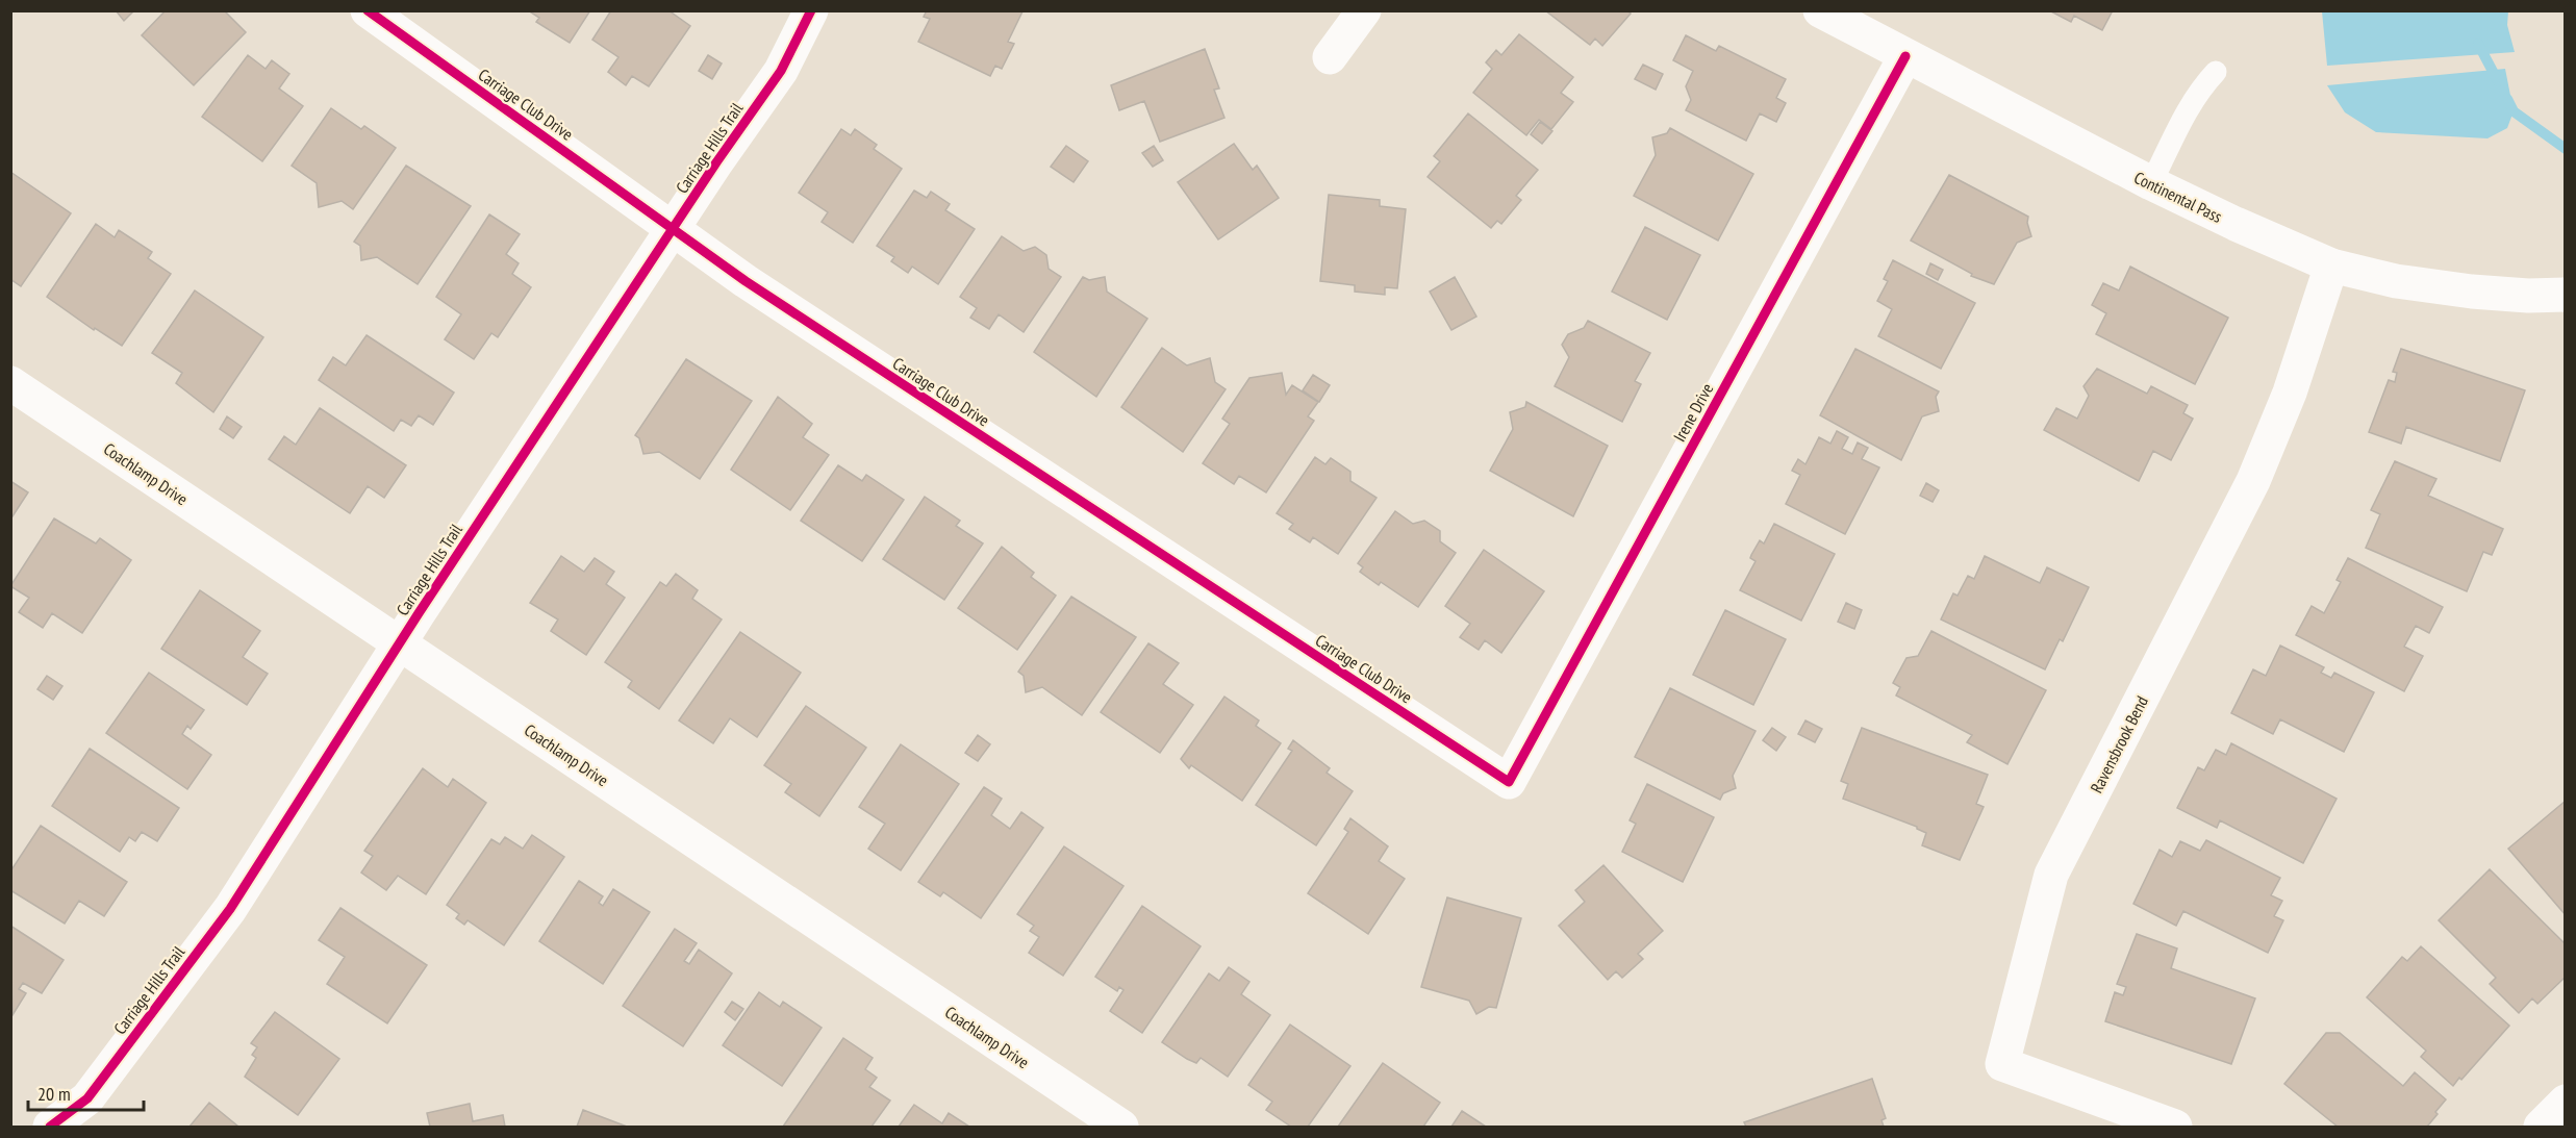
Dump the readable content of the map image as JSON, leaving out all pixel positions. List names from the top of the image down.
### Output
{
  "streets": {
    "street": [
      "Carriage Club Drive",
      "Carriage Hills Trail",
      "Continental Pass",
      "Irene Drive",
      "Coachlamp Drive",
      "Ravensbrook Bend"
    ]
  },
  "crossings": [
    ["Carriage Club Drive", "Carriage Hills Trail"],
    ["Carriage Club Drive", "Irene Drive"],
    ["Carriage Hills Trail", "Coachlamp Drive"],
    ["Continental Pass", "Irene Drive"],
    ["Continental Pass", "Ravensbrook Bend"]
  ],
  "scale_bar": "20 m"
}
